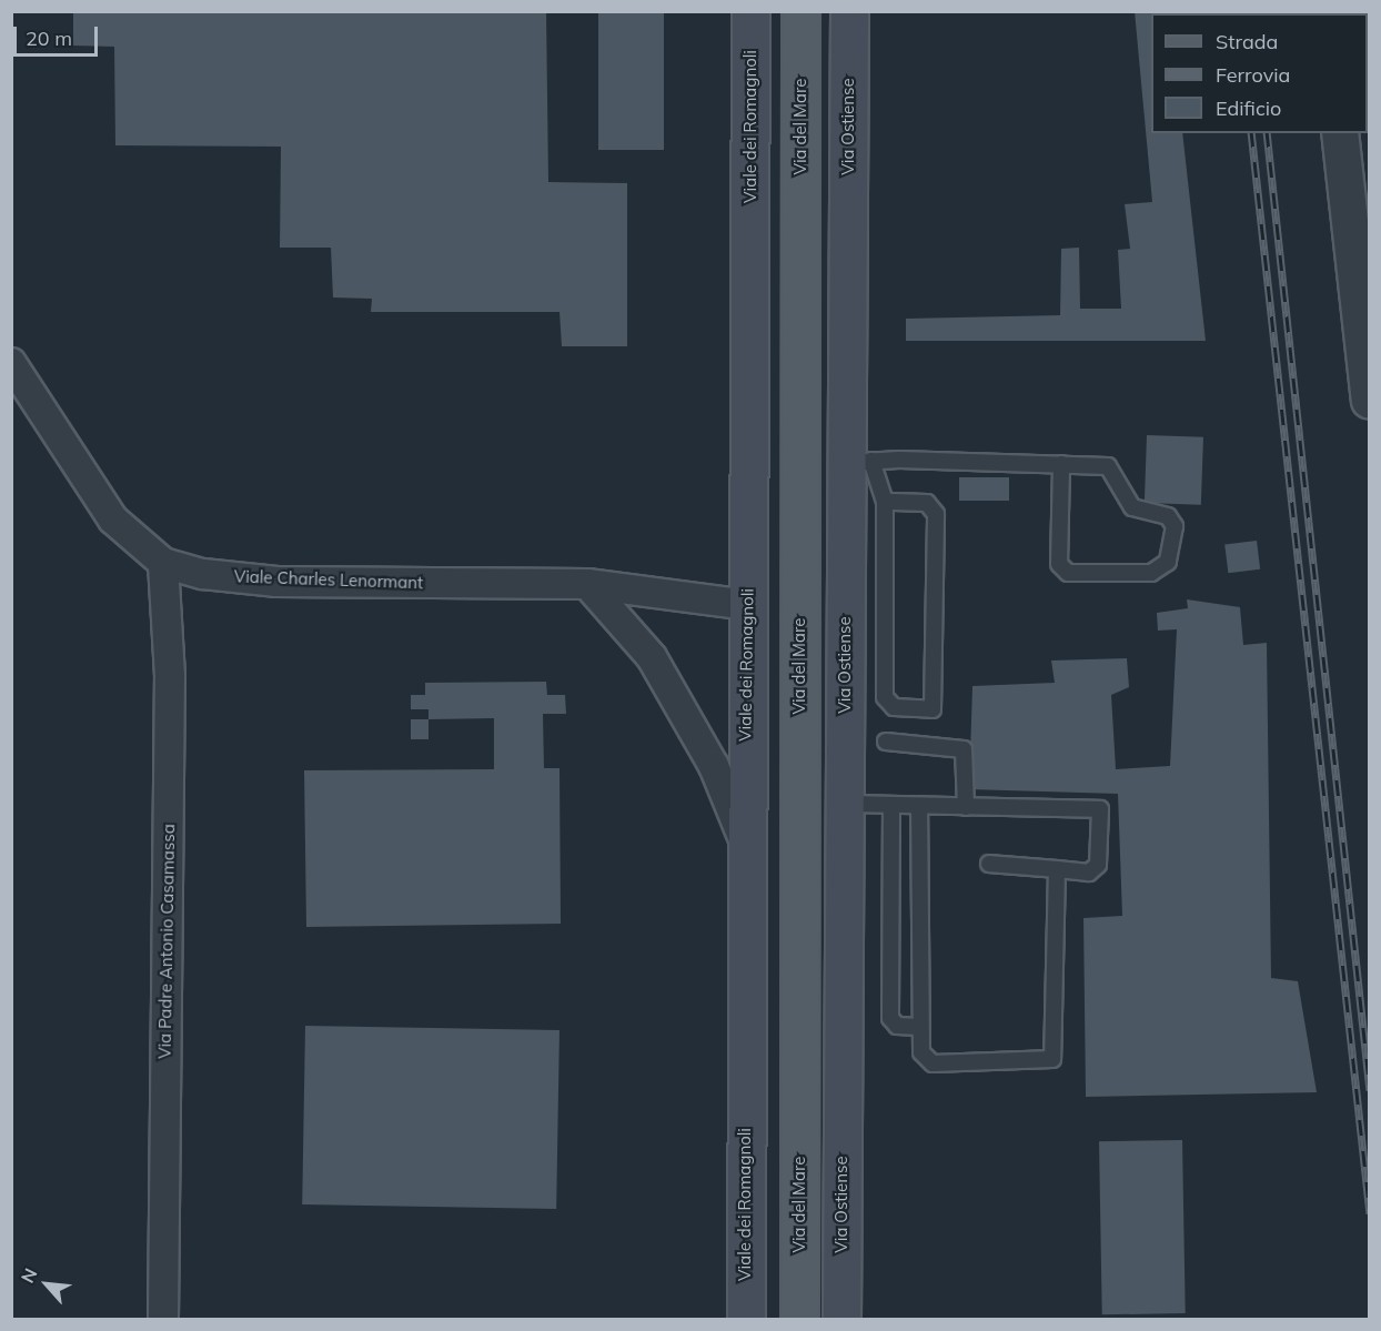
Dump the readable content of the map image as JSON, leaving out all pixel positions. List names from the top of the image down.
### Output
{
  "streets": {
    "main road": ["Viale dei Romagnoli", "Via del Mare", "Via Ostiense"],
    "street": ["Viale Charles Lenormant", "Via Padre Antonio Casamassa"]
  },
  "crossings": [
    ["Viale dei Romagnoli", "Viale Charles Lenormant"],
    ["Viale Charles Lenormant", "Via Padre Antonio Casamassa"]
  ],
  "legend": ["Strada", "Ferrovia", "Edificio"],
  "scale_bar": "20 m",
  "north": "top left"
}
